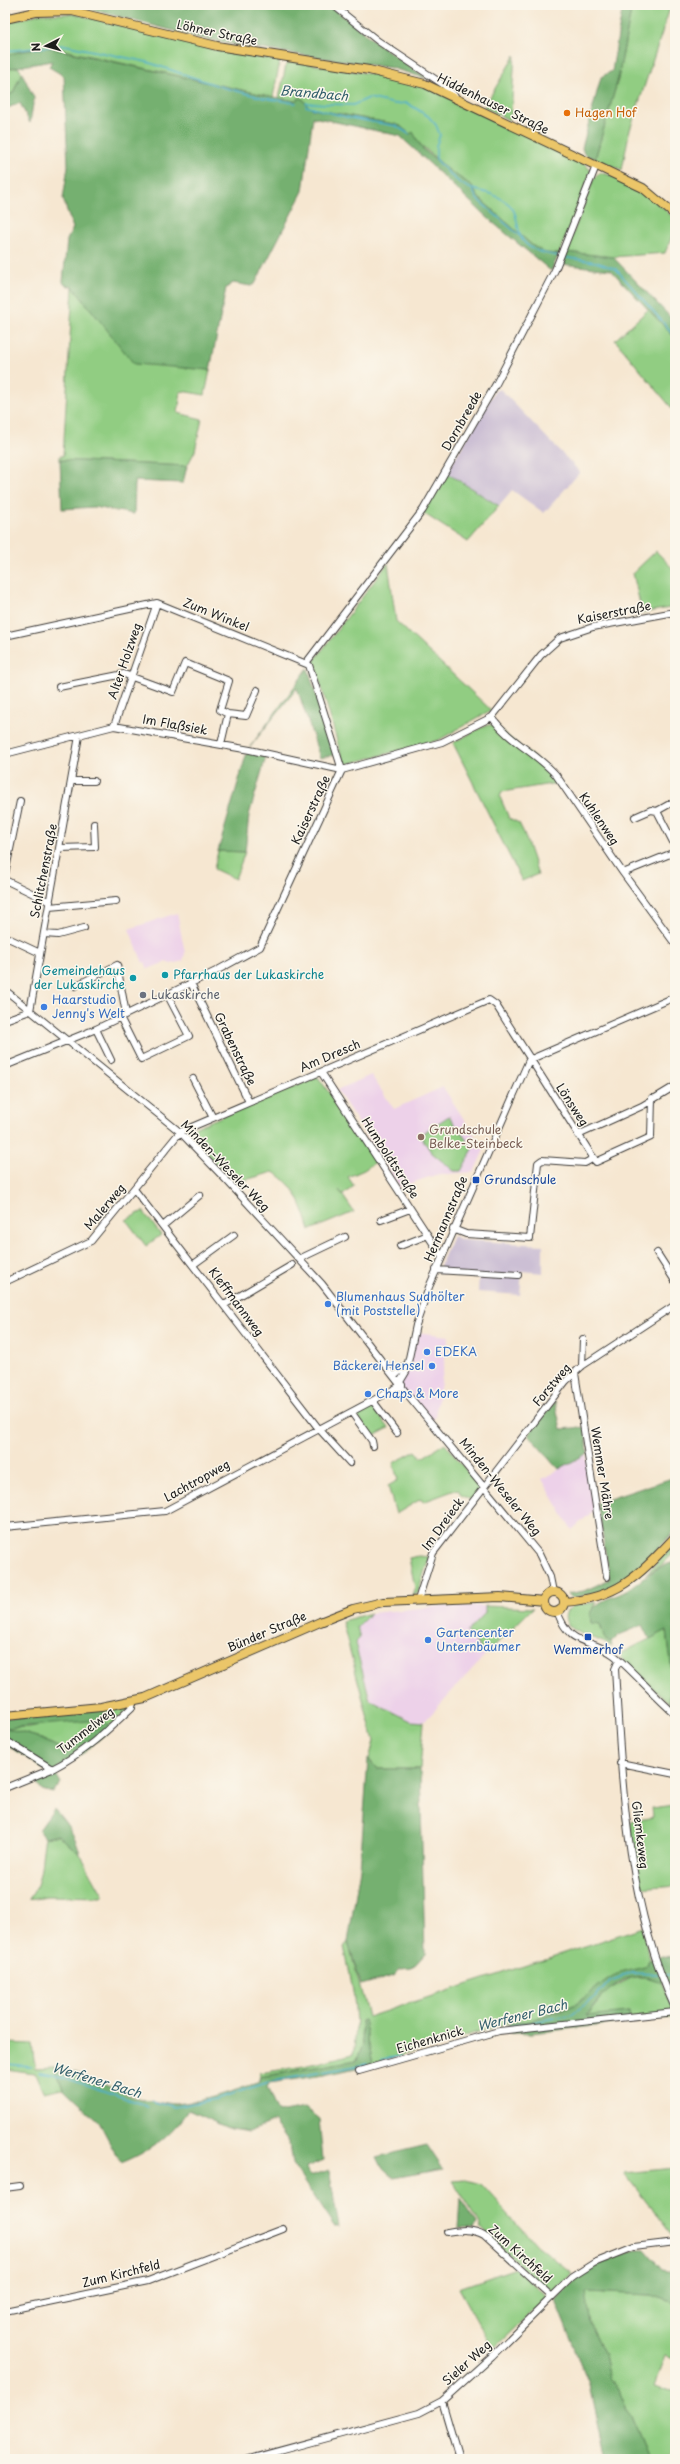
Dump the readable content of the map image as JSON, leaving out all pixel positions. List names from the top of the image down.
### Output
{
  "streets": {
    "main road": ["Löhner Straße", "Hiddenhauser Straße", "Bünder Straße"],
    "street": [
      "Dornbreede",
      "Kaiserstraße",
      "Zum Winkel",
      "Alter Holzweg",
      "Im Flaßsiek",
      "Kuhlenweg",
      "Schlitchenstraße",
      "Grabenstraße",
      "Am Dresch",
      "Lönsweg",
      "Humboldtstraße",
      "Minden-Weseler Weg",
      "Malerweg",
      "Hermannstraße",
      "Kleffmannweg",
      "Forstweg",
      "Wemmer Mähre",
      "Lachtropweg",
      "Im Dreieck",
      "Tummelweg",
      "Gliemkeweg",
      "Eichenknick",
      "Zum Kirchfeld",
      "Sieler Weg"
    ]
  },
  "crossings": [
    ["Löhner Straße", "Hiddenhauser Straße"],
    ["Hiddenhauser Straße", "Dornbreede"],
    ["Dornbreede", "Zum Winkel"],
    ["Kaiserstraße", "Im Flaßsiek"],
    ["Kaiserstraße", "Kuhlenweg"],
    ["Kaiserstraße", "Grabenstraße"],
    ["Kaiserstraße", "Minden-Weseler Weg"],
    ["Zum Winkel", "Alter Holzweg"],
    ["Alter Holzweg", "Im Flaßsiek"],
    ["Im Flaßsiek", "Schlitchenstraße"],
    ["Schlitchenstraße", "Minden-Weseler Weg"],
    ["Grabenstraße", "Am Dresch"],
    ["Am Dresch", "Lönsweg"],
    ["Am Dresch", "Humboldtstraße"],
    ["Am Dresch", "Minden-Weseler Weg"],
    ["Am Dresch", "Malerweg"],
    ["Lönsweg", "Hermannstraße"],
    ["Humboldtstraße", "Hermannstraße"],
    ["Minden-Weseler Weg", "Malerweg"],
    ["Minden-Weseler Weg", "Hermannstraße"],
    ["Minden-Weseler Weg", "Forstweg"],
    ["Minden-Weseler Weg", "Lachtropweg"],
    ["Minden-Weseler Weg", "Im Dreieck"],
    ["Minden-Weseler Weg", "Bünder Straße"],
    ["Malerweg", "Kleffmannweg"],
    ["Hermannstraße", "Lachtropweg"],
    ["Kleffmannweg", "Lachtropweg"],
    ["Forstweg", "Wemmer Mähre"],
    ["Forstweg", "Im Dreieck"],
    ["Im Dreieck", "Bünder Straße"],
    ["Bünder Straße", "Tummelweg"],
    ["Zum Kirchfeld", "Sieler Weg"]
  ],
  "water": ["Brandbach", "Werfener Bach"],
  "places": {
    "other": [
      "Hagen Hof",
      "Pfarrhaus der Lukaskirche",
      "Gemeindehaus der Lukaskirche",
      "Lukaskirche",
      "Haarstudio Jenny's Welt",
      "Grundschule Belke-Steinbeck",
      "Blumenhaus Sudhölter (mit Poststelle)",
      "EDEKA",
      "Bäckerei Hensel",
      "Chaps & More",
      "Gartencenter Unternbäumer"
    ],
    "transit": ["Grundschule", "Wemmerhof"]
  },
  "north": "left"
}
